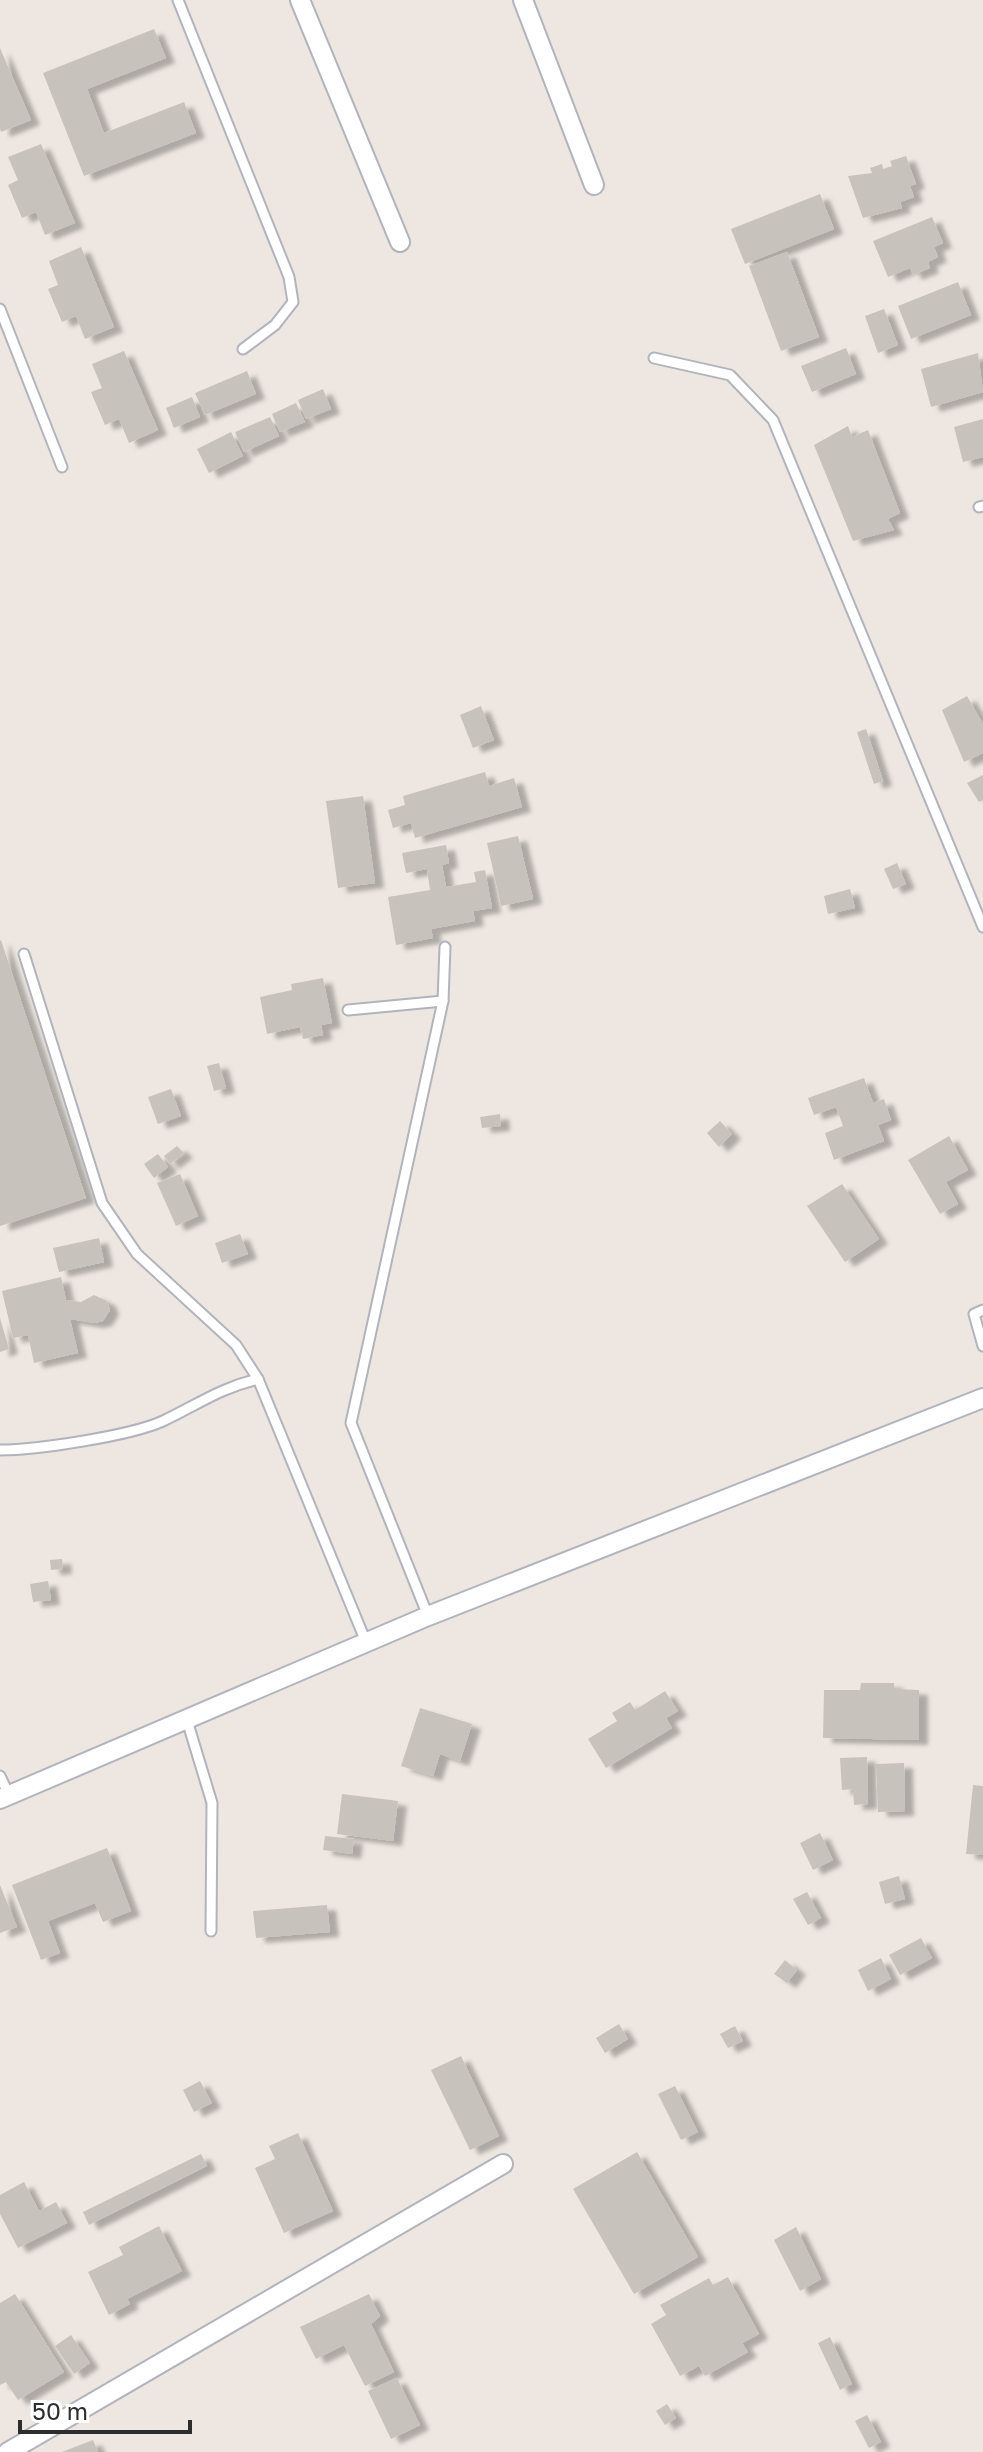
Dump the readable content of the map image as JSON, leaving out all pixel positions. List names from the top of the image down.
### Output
{
  "scale_bar": "50 m"
}
